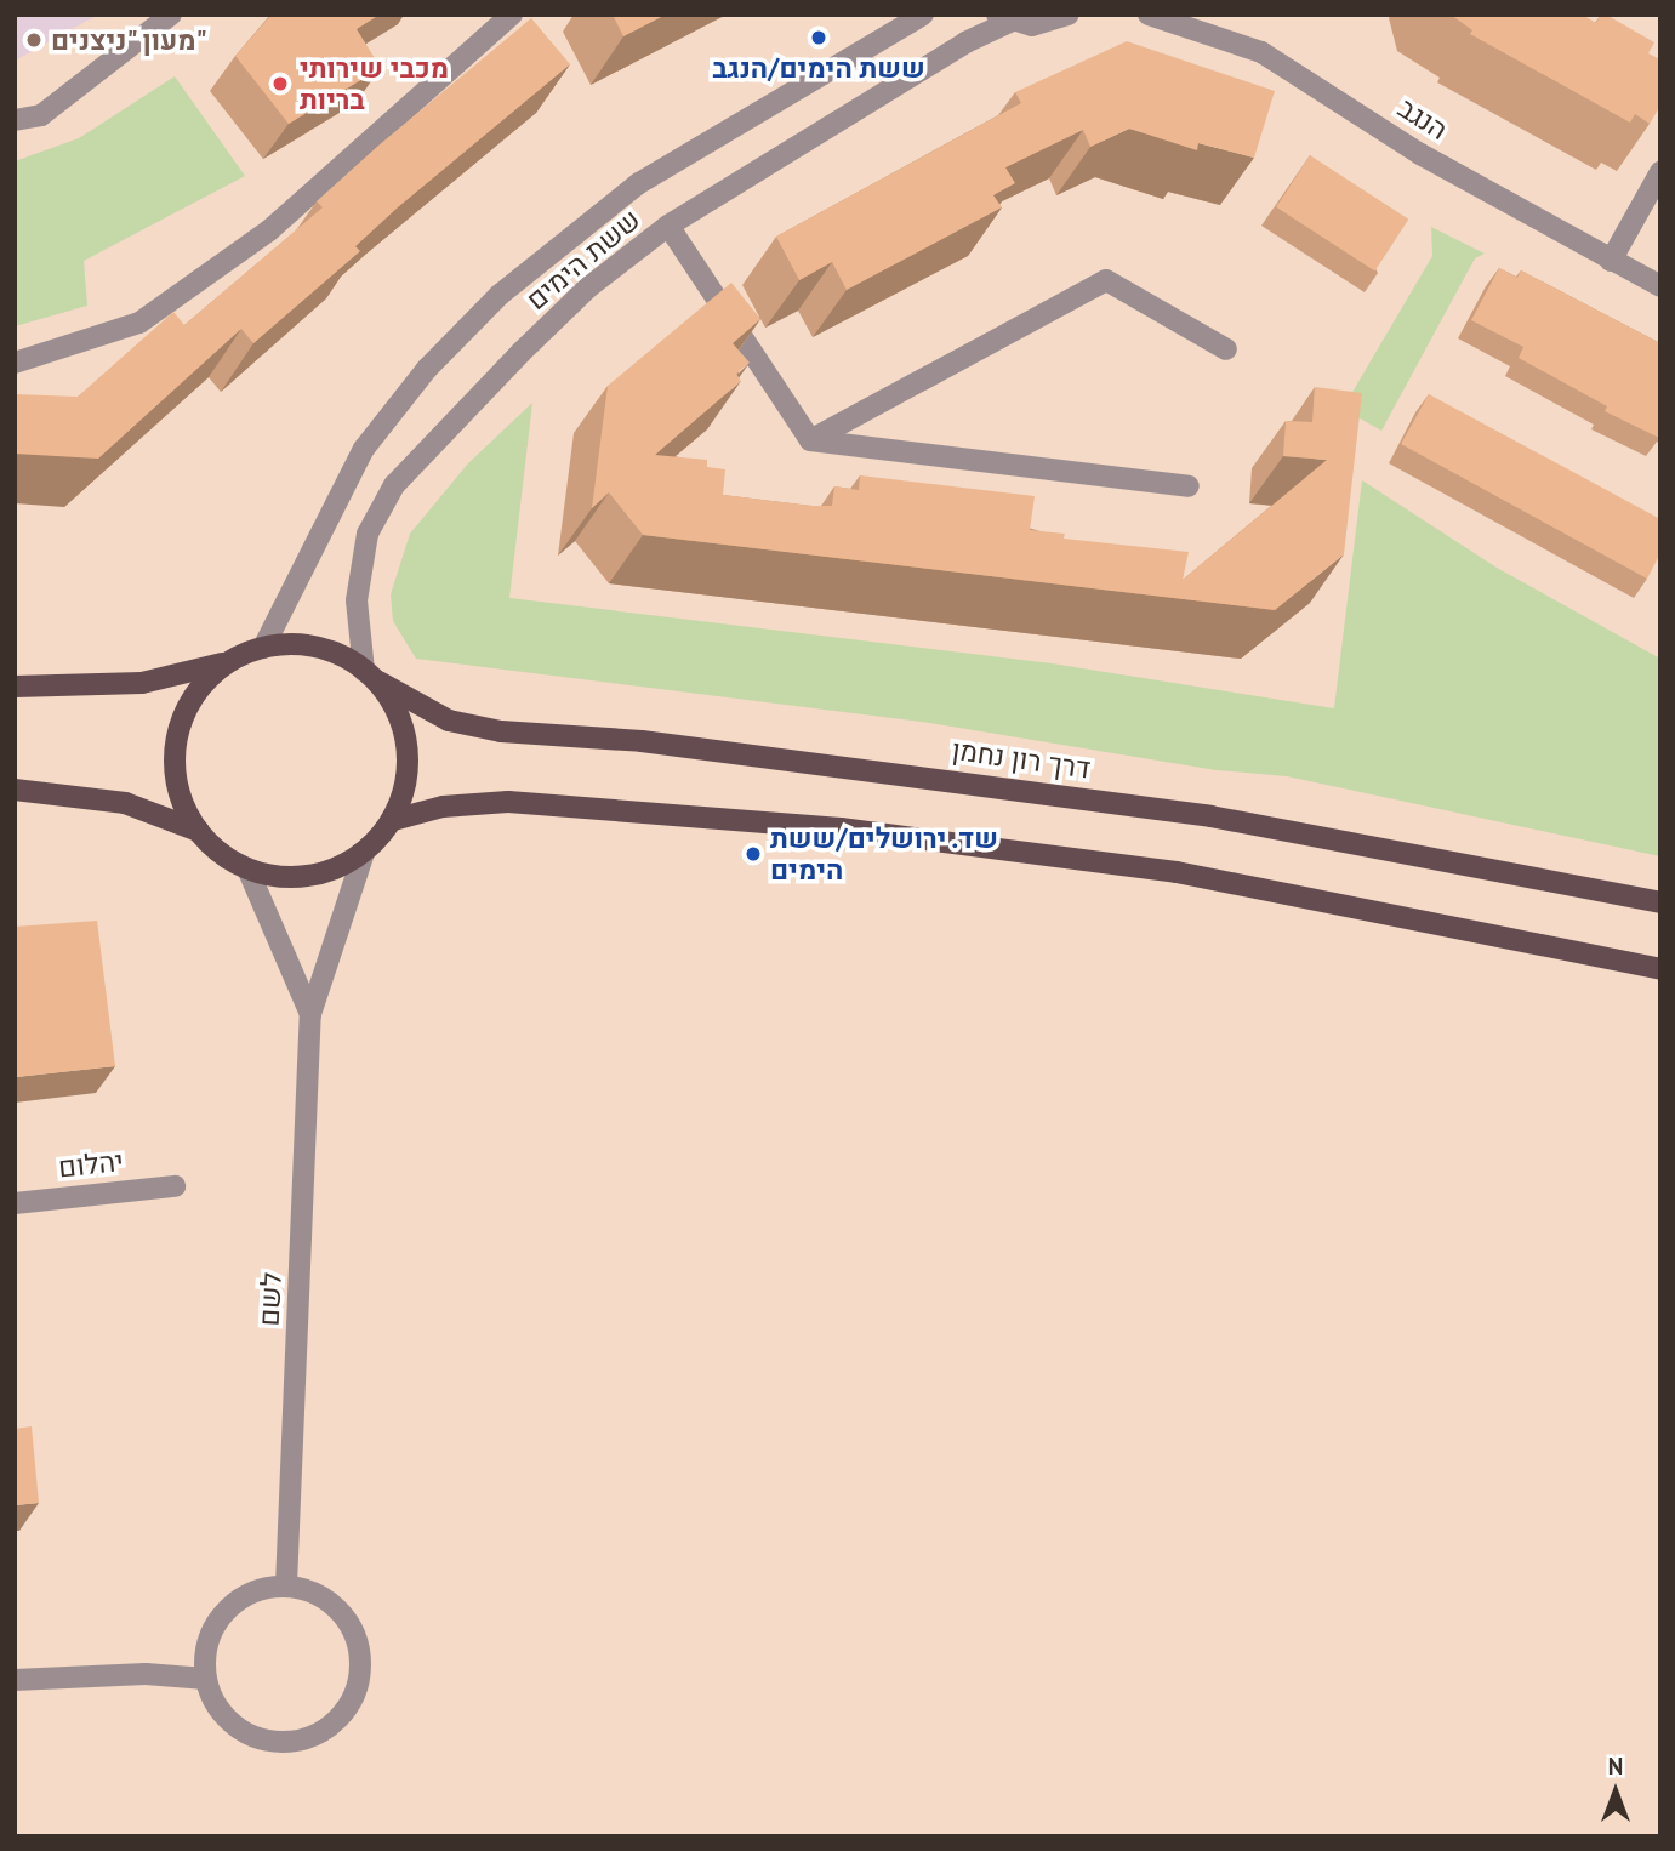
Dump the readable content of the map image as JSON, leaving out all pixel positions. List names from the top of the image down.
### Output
{
  "streets": {
    "main road": ["דרך רון נחמן"],
    "street": [
      "הנגב",
      "ששת הימים",
      "יהלום",
      "לשם"
    ]
  },
  "crossings": [
    ["ששת הימים", "דרך רון נחמן"],
    ["ששת הימים", "לשם"],
    ["דרך רון נחמן", "לשם"]
  ],
  "places": [
    "ששת הימים/הנגב",
    "מעון \"ניצנים\"",
    "מכבי שירותי בריות",
    "שד. ירושלים/ששת הימים"
  ],
  "north": "top"
}
